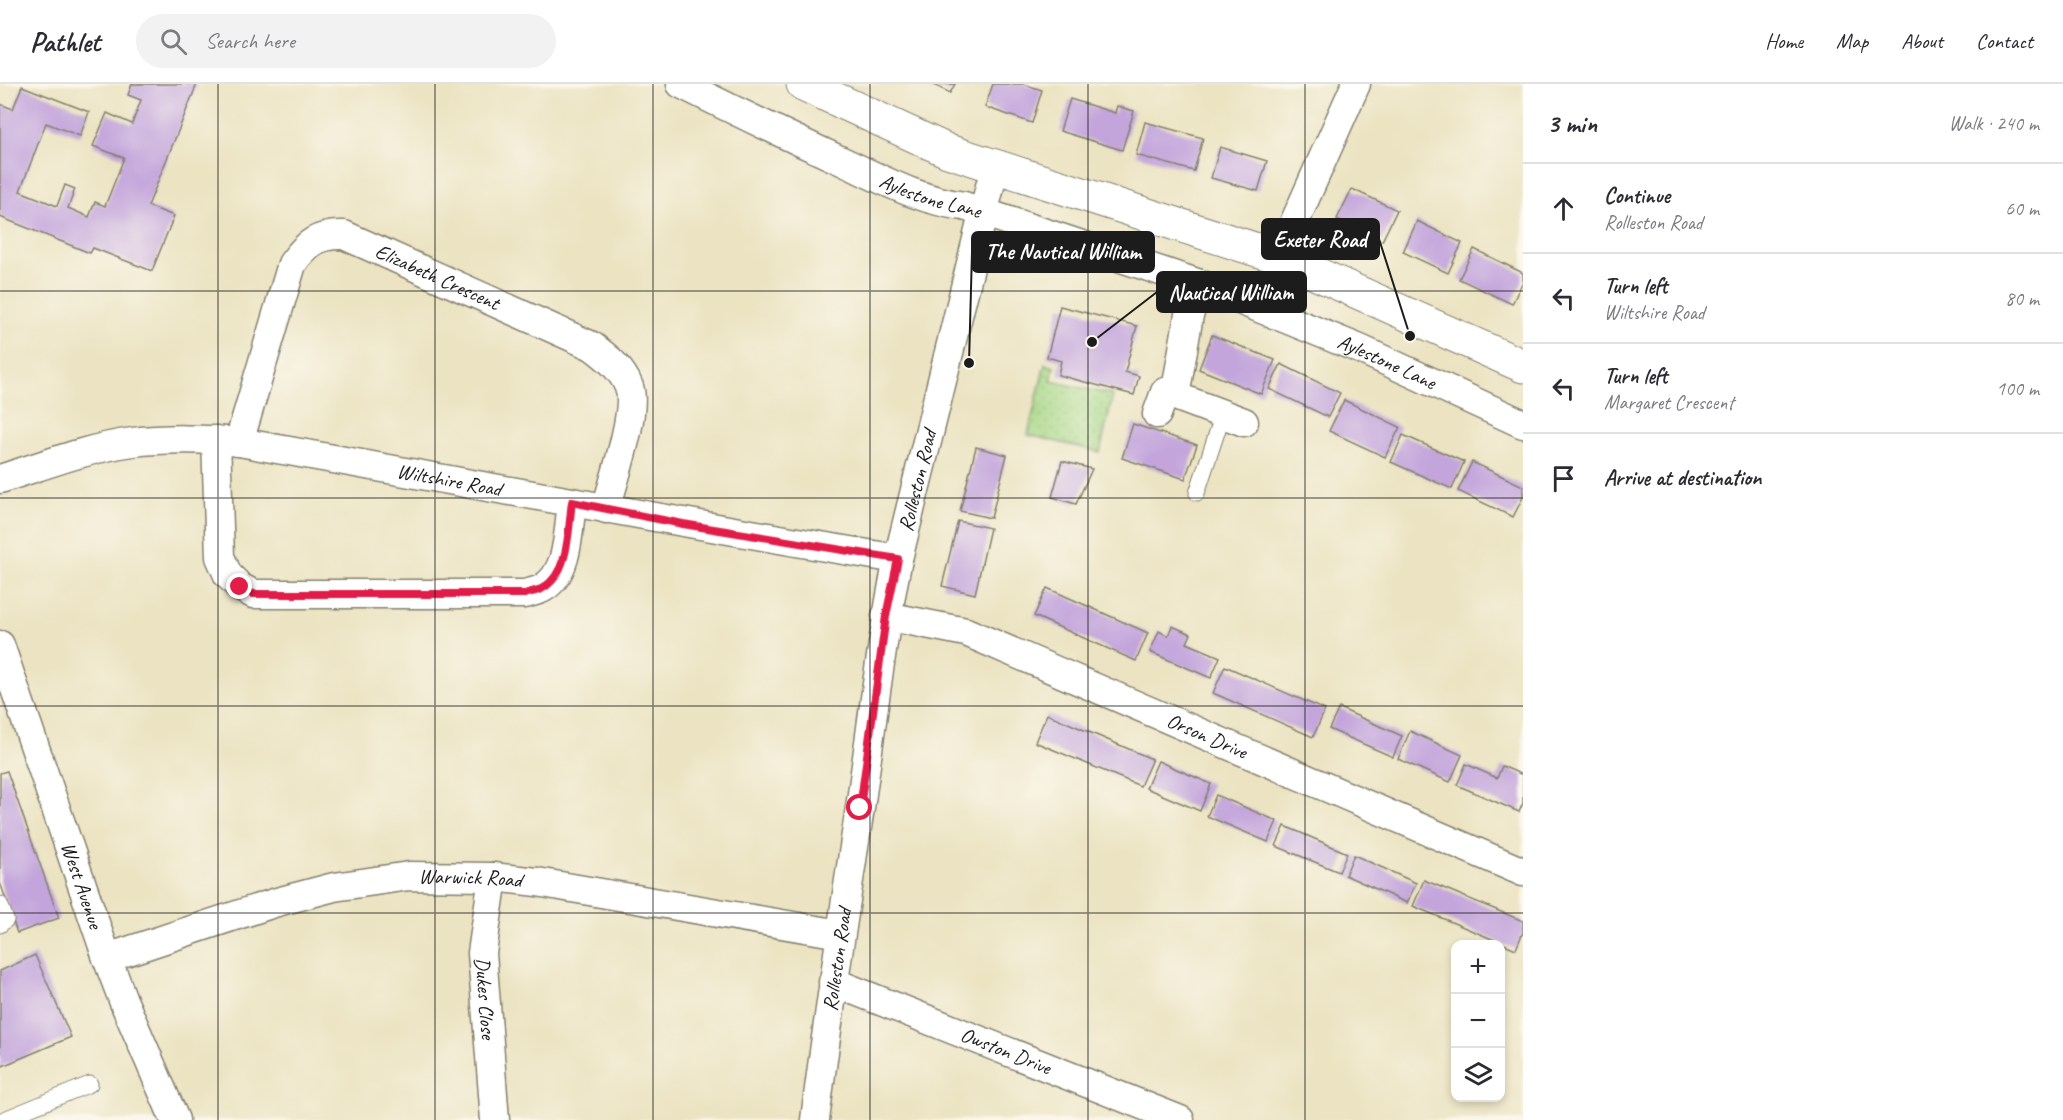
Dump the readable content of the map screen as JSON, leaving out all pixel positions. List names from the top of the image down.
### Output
{
  "streets": {
    "street": [
      "Aylestone Lane",
      "Elizabeth Crescent",
      "Wiltshire Road",
      "Rolleston Road",
      "Orson Drive",
      "Warwick Road",
      "West Avenue",
      "Dukes Close",
      "Owston Drive"
    ]
  },
  "crossings": [
    ["Aylestone Lane", "Rolleston Road"],
    ["Elizabeth Crescent", "Wiltshire Road"],
    ["Wiltshire Road", "Rolleston Road"],
    ["Rolleston Road", "Orson Drive"],
    ["Rolleston Road", "Warwick Road"],
    ["Rolleston Road", "Owston Drive"],
    ["Warwick Road", "West Avenue"],
    ["Warwick Road", "Dukes Close"]
  ],
  "places": ["Exeter Road", "Nautical William", "The Nautical William"],
  "page": {
    "header": "Pathlet",
    "search": "Search here",
    "nav": [
      "Home",
      "Map",
      "About",
      "Contact"
    ],
    "heading": ["3 min", "Walk · 240 m"],
    "list": [
      ["Continue", "Rolleston Road", "60 m"],
      ["Turn left", "Wiltshire Road", "80 m"],
      ["Turn left", "Margaret Crescent", "100 m"],
      "Arrive at destination"
    ],
    "map_buttons": ["+", "−"]
  }
}
